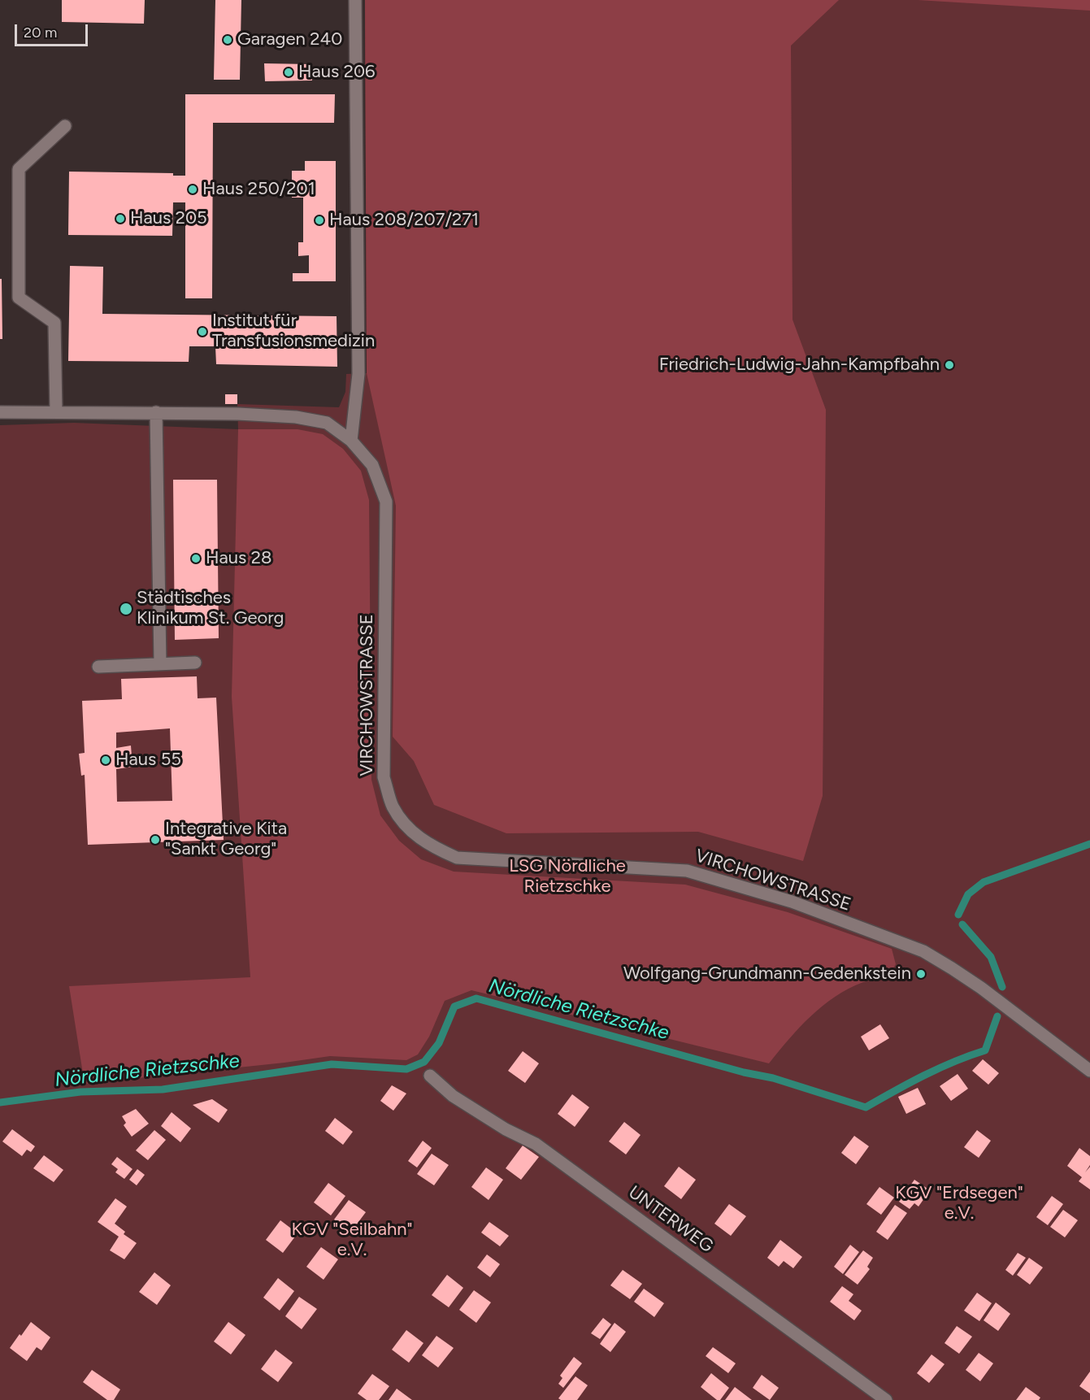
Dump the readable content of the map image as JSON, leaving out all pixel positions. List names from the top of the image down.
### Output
{
  "streets": {
    "street": ["VIRCHOWSTRASSE", "UNTERWEG"]
  },
  "water": ["Nördliche Rietzschke"],
  "parks": ["LSG Nördliche Rietzschke", "KGV \"Erdsegen\" e.V.", "KGV \"Seilbahn\" e.V."],
  "places": [
    "Garagen 240",
    "Haus 206",
    "Haus 250/201",
    "Haus 205",
    "Haus 208/207/271",
    "Institut für Transfusionsmedizin",
    "Friedrich-Ludwig-Jahn-Kampfbahn",
    "Haus 28",
    "Städtisches Klinikum St. Georg",
    "Haus 55",
    "Integrative Kita \"Sankt Georg\"",
    "Wolfgang-Grundmann-Gedenkstein"
  ],
  "scale_bar": "20 m"
}
